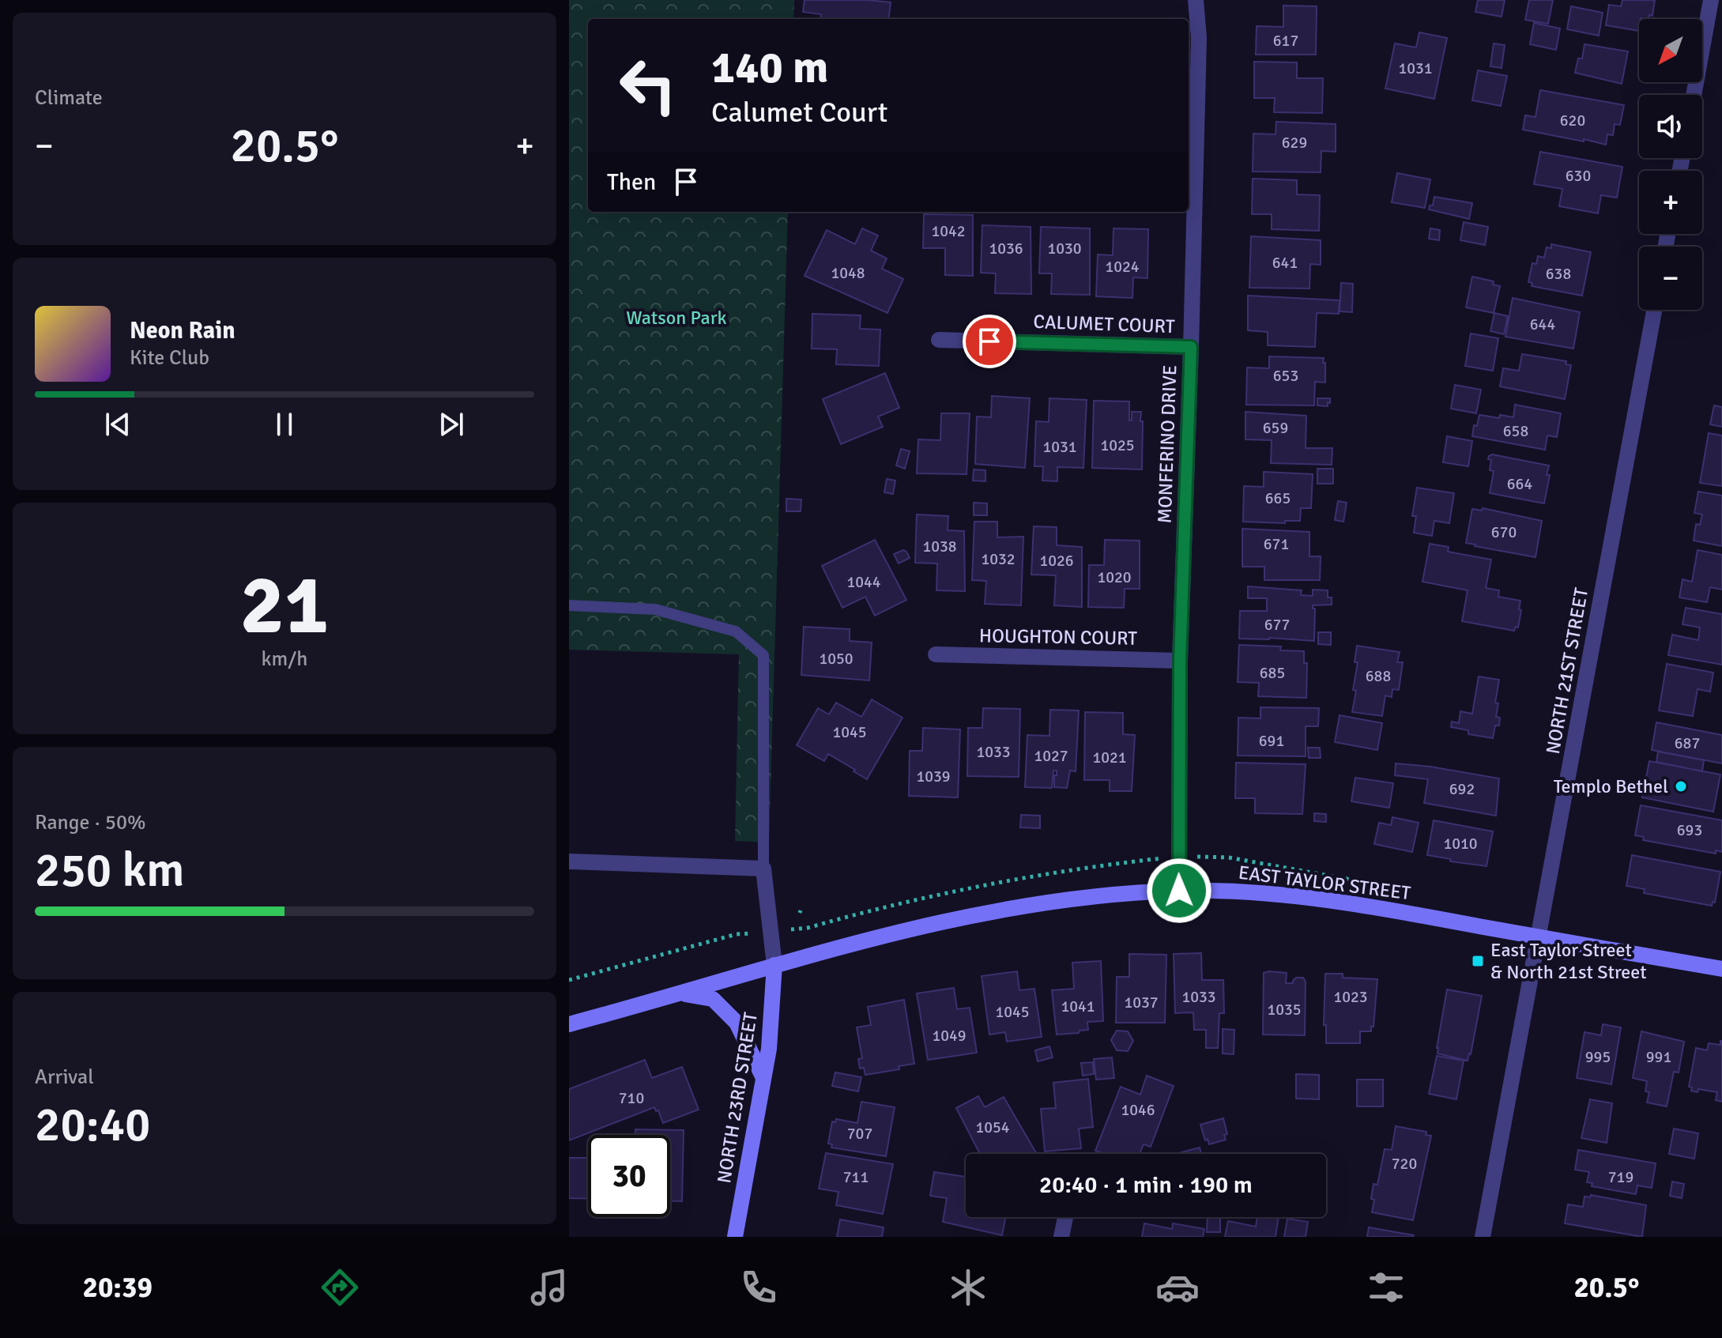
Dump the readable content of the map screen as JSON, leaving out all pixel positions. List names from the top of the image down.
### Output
{
  "streets": {
    "main road": ["EAST TAYLOR STREET", "NORTH 23RD STREET"],
    "street": [
      "CALUMET COURT",
      "MONFERINO DRIVE",
      "HOUGHTON COURT",
      "NORTH 21ST STREET"
    ]
  },
  "crossings": [
    ["CALUMET COURT", "MONFERINO DRIVE"],
    ["MONFERINO DRIVE", "HOUGHTON COURT"],
    ["MONFERINO DRIVE", "EAST TAYLOR STREET"],
    ["NORTH 21ST STREET", "EAST TAYLOR STREET"],
    ["EAST TAYLOR STREET", "NORTH 23RD STREET"]
  ],
  "parks": ["Watson Park"],
  "places": {
    "other": ["Templo Bethel"],
    "transit": ["East Taylor Street & North 21st Street"]
  },
  "house_numbers": [
    "617",
    "1031",
    "620",
    "629",
    "630",
    "1042",
    "1036",
    "1030",
    "641",
    "1024",
    "1048",
    "638",
    "644",
    "653",
    "659",
    "658",
    "1025",
    "1031",
    "664",
    "665",
    "670",
    "671",
    "1038",
    "1032",
    "1026",
    "1020",
    "1044",
    "677",
    "1050",
    "685",
    "688",
    "1045",
    "691",
    "687",
    "1033",
    "1027",
    "1021",
    "1039",
    "692",
    "693",
    "1010",
    "1033",
    "1023",
    "1037",
    "1041",
    "1035",
    "1045",
    "1049",
    "995",
    "991",
    "710",
    "1046",
    "1054",
    "707",
    "720",
    "711",
    "719"
  ],
  "north": "bottom left",
  "page": {
    "tile": [
      "Climate",
      ["21", "km/h"],
      ["Range · 50%", "250 km"],
      ["Arrival", "20:40"]
    ],
    "map_buttons": ["+", "−"],
    "turn": ["140 m", "Calumet Court"],
    "heat": ["−", "20.5°", "+"],
    "then": "Then",
    "song": ["Neon Rain", "Kite Club"],
    "limit": "30",
    "trip": "20:40 · 1 min · 190 m",
    "tabs": ["20:39", "20.5°"]
  }
}
